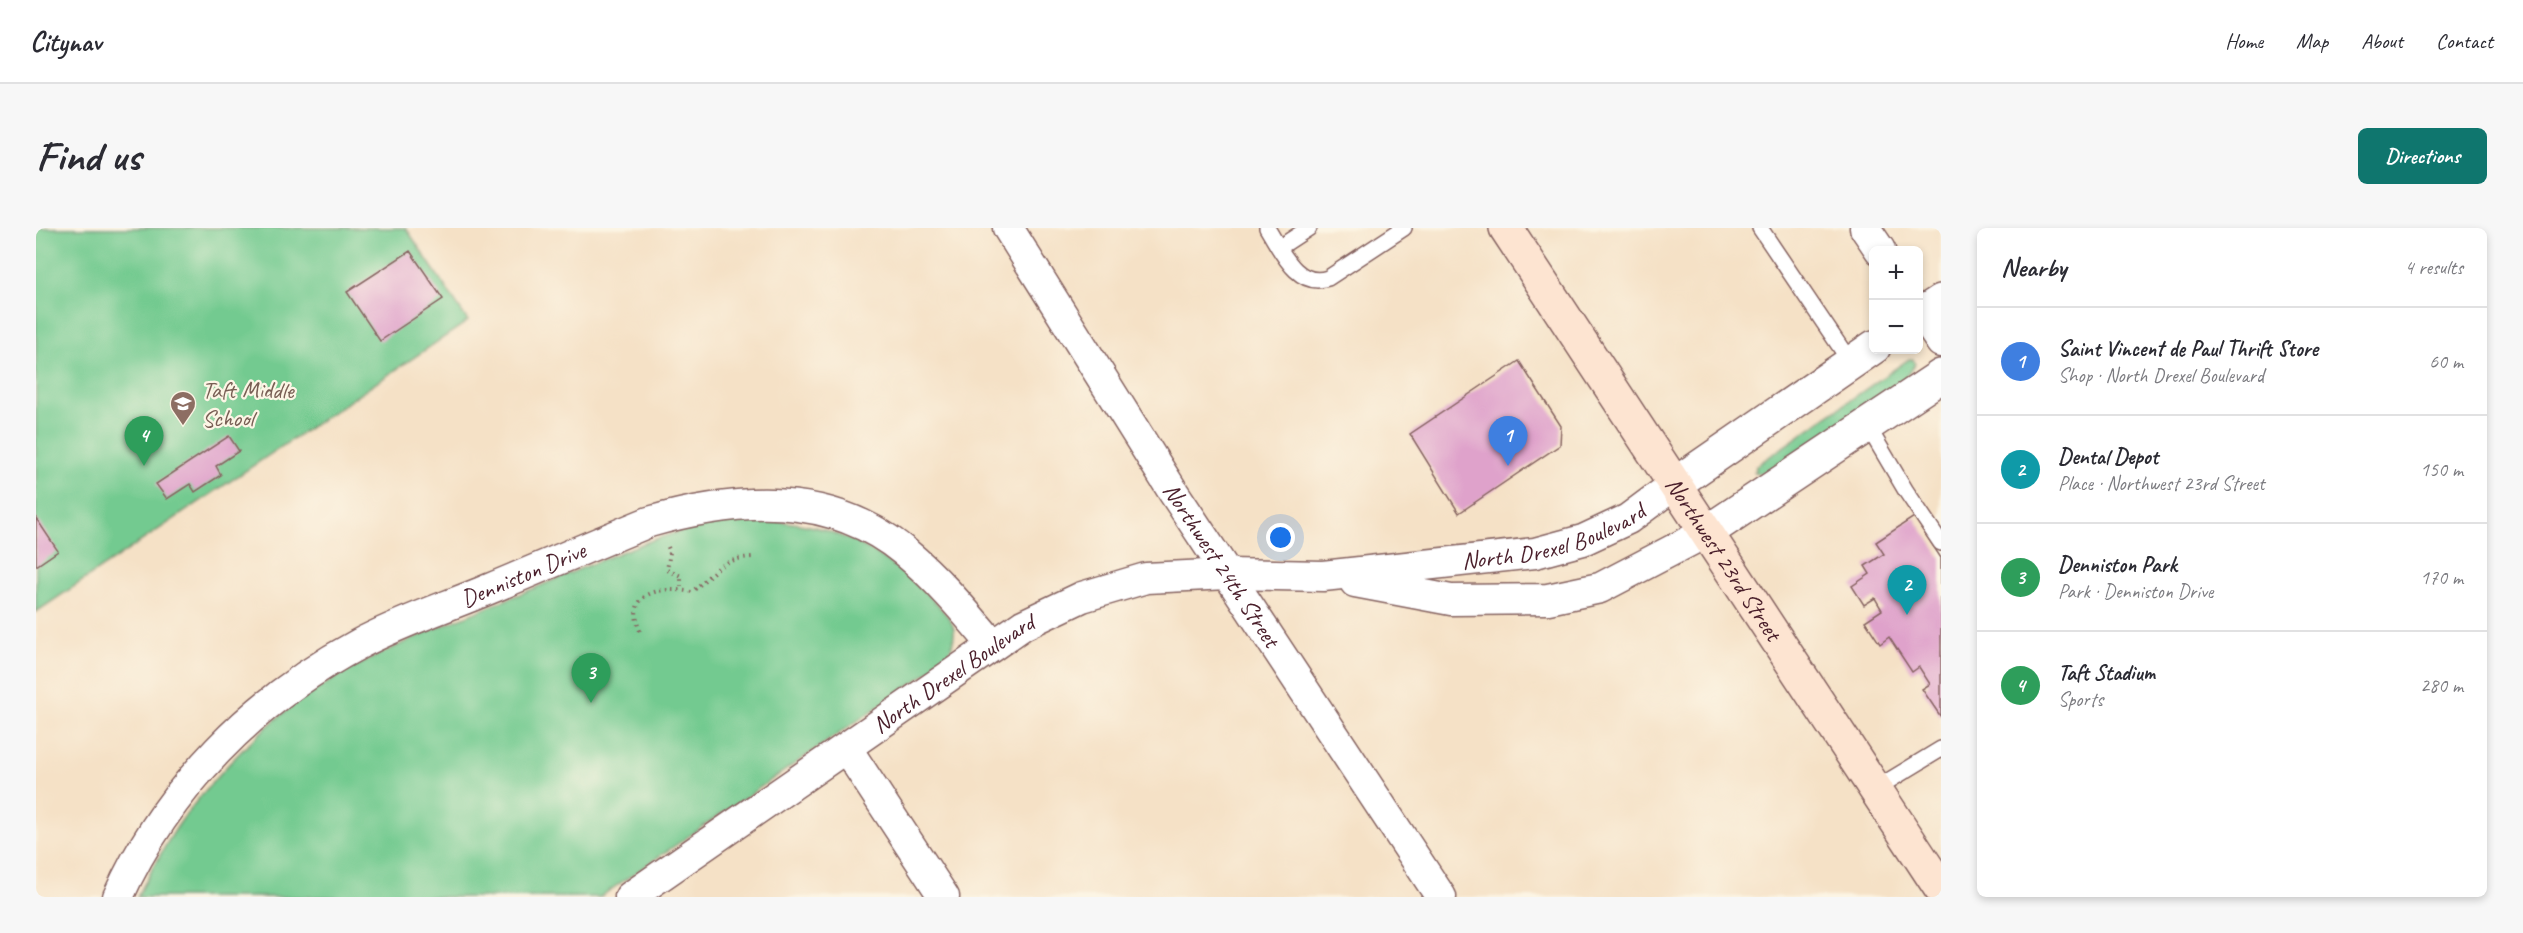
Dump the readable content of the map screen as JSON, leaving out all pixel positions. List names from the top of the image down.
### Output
{
  "streets": {
    "main road": ["Northwest 23rd Street"],
    "street": ["North Drexel Boulevard", "Northwest 24th Street", "Denniston Drive"]
  },
  "crossings": [
    ["North Drexel Boulevard", "Northwest 23rd Street"],
    ["North Drexel Boulevard", "Northwest 24th Street"],
    ["North Drexel Boulevard", "Denniston Drive"]
  ],
  "places": {
    "school or university": ["Taft Middle School"]
  },
  "page": {
    "header": "Citynav",
    "nav": [
      "Home",
      "Map",
      "About",
      "Contact"
    ],
    "buttons": "Directions",
    "title": "Find us",
    "heading": ["Nearby", "4 results"],
    "map_buttons": ["+", "−"],
    "list": [
      {
        "mark": "1",
        "name": "Saint Vincent de Paul Thrift Store",
        "note": "Shop · North Drexel Boulevard",
        "value": "60 m"
      },
      {
        "mark": "2",
        "name": "Dental Depot",
        "note": "Place · Northwest 23rd Street",
        "value": "150 m"
      },
      {
        "mark": "3",
        "name": "Denniston Park",
        "note": "Park · Denniston Drive",
        "value": "170 m"
      },
      {
        "mark": "4",
        "name": "Taft Stadium",
        "note": "Sports",
        "value": "280 m"
      }
    ],
    "pins": [
      "1",
      "4",
      "2",
      "3"
    ]
  }
}
